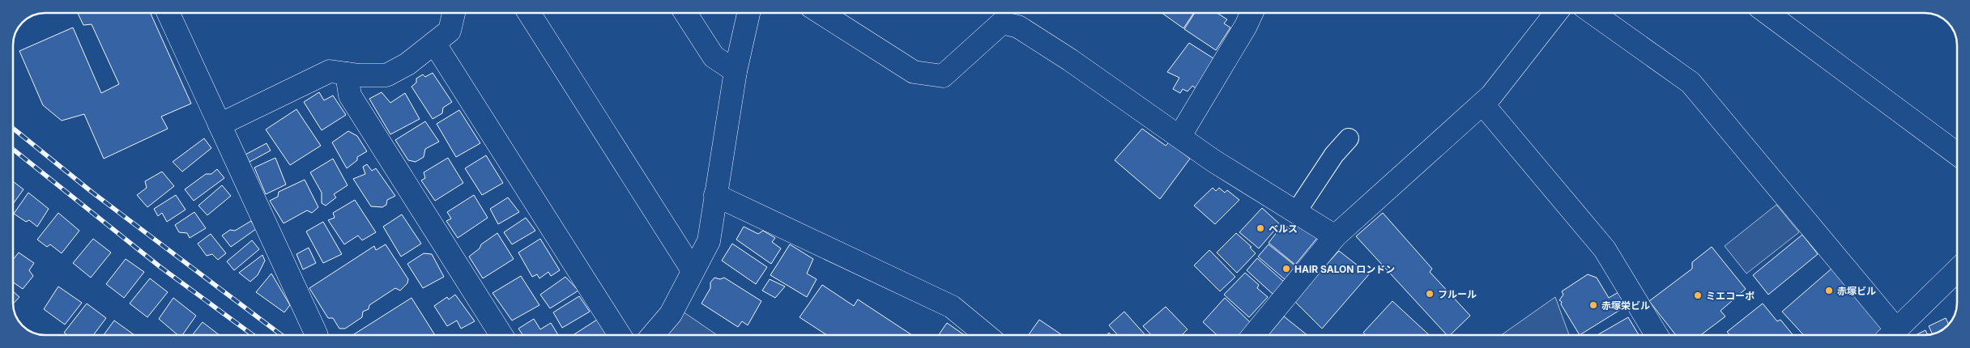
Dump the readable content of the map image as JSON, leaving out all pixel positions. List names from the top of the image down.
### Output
{
  "places": [
    "ベルス",
    "HAIR SALON ロンドン",
    "赤塚ビル",
    "フルール",
    "ミエコーポ",
    "赤塚栄ビル"
  ]
}
